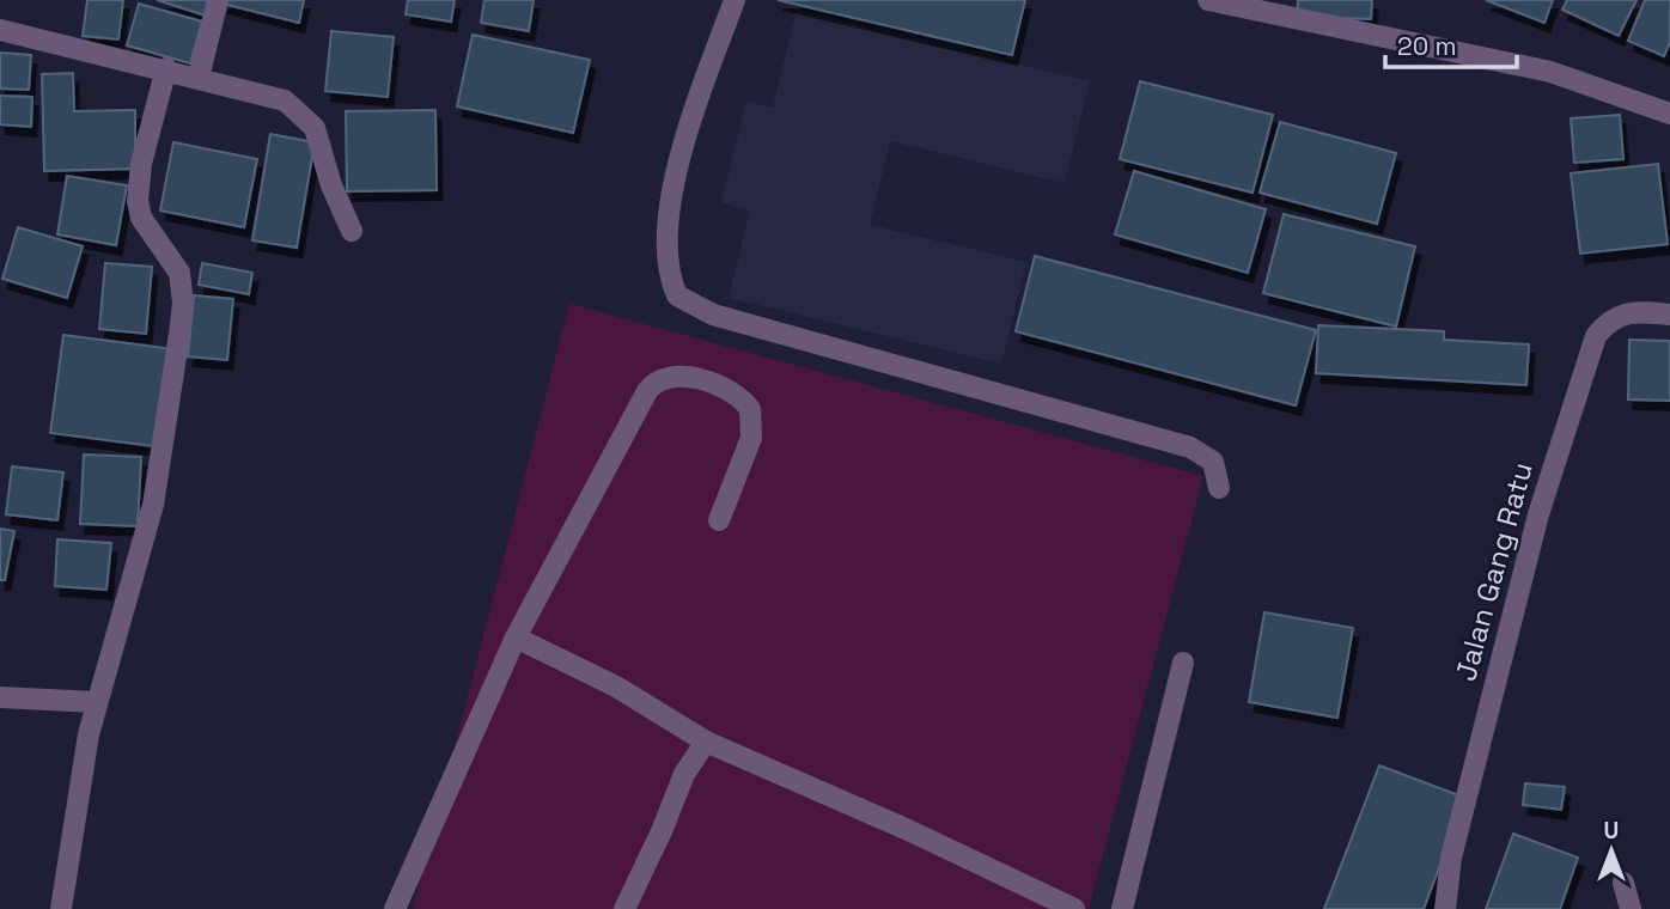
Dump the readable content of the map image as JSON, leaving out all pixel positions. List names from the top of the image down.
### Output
{
  "streets": {
    "street": ["Jalan Gang Ratu"]
  },
  "scale_bar": "20 m",
  "north": "top"
}
